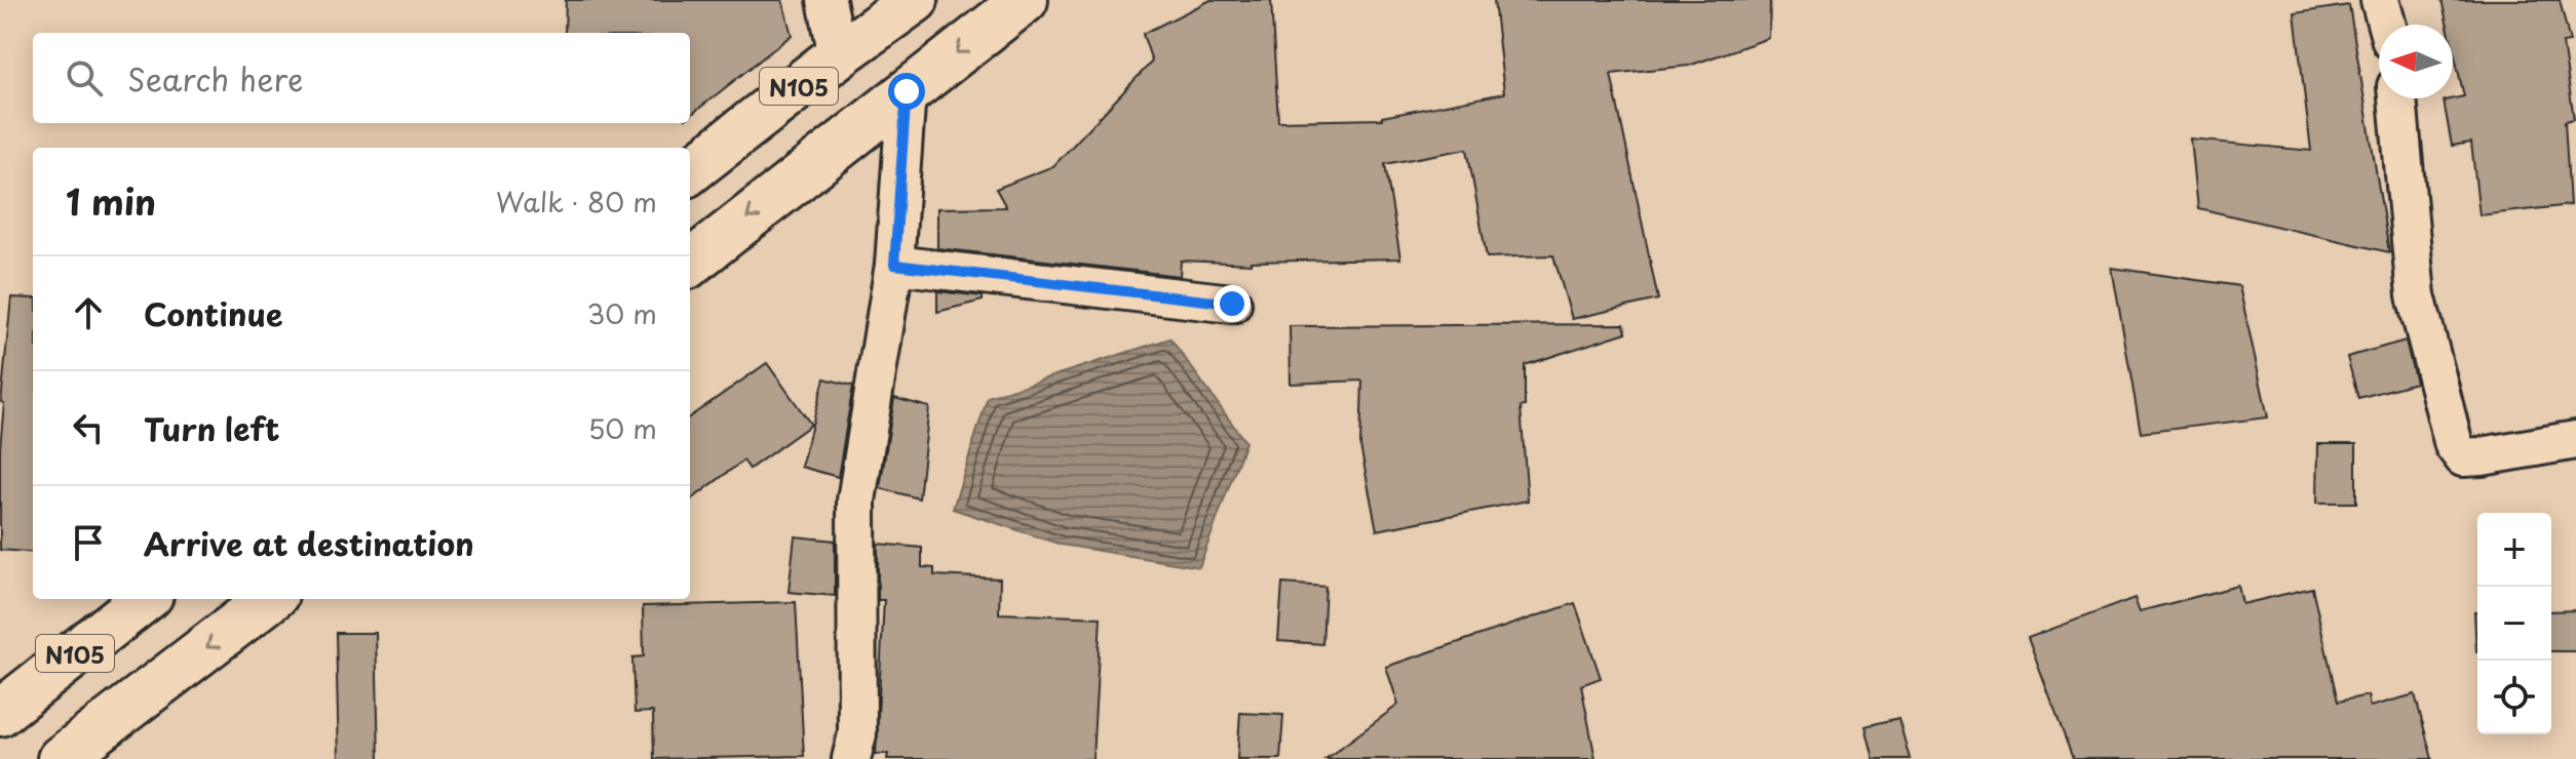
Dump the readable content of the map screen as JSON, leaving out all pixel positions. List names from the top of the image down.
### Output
{
  "streets": {
    "highway": ["N105"]
  },
  "north": "left",
  "page": {
    "search": "Search here",
    "heading": ["1 min", "Walk · 80 m"],
    "list": [
      ["Continue", "30 m"],
      ["Turn left", "50 m"],
      "Arrive at destination"
    ],
    "map_buttons": ["+", "−"]
  }
}
